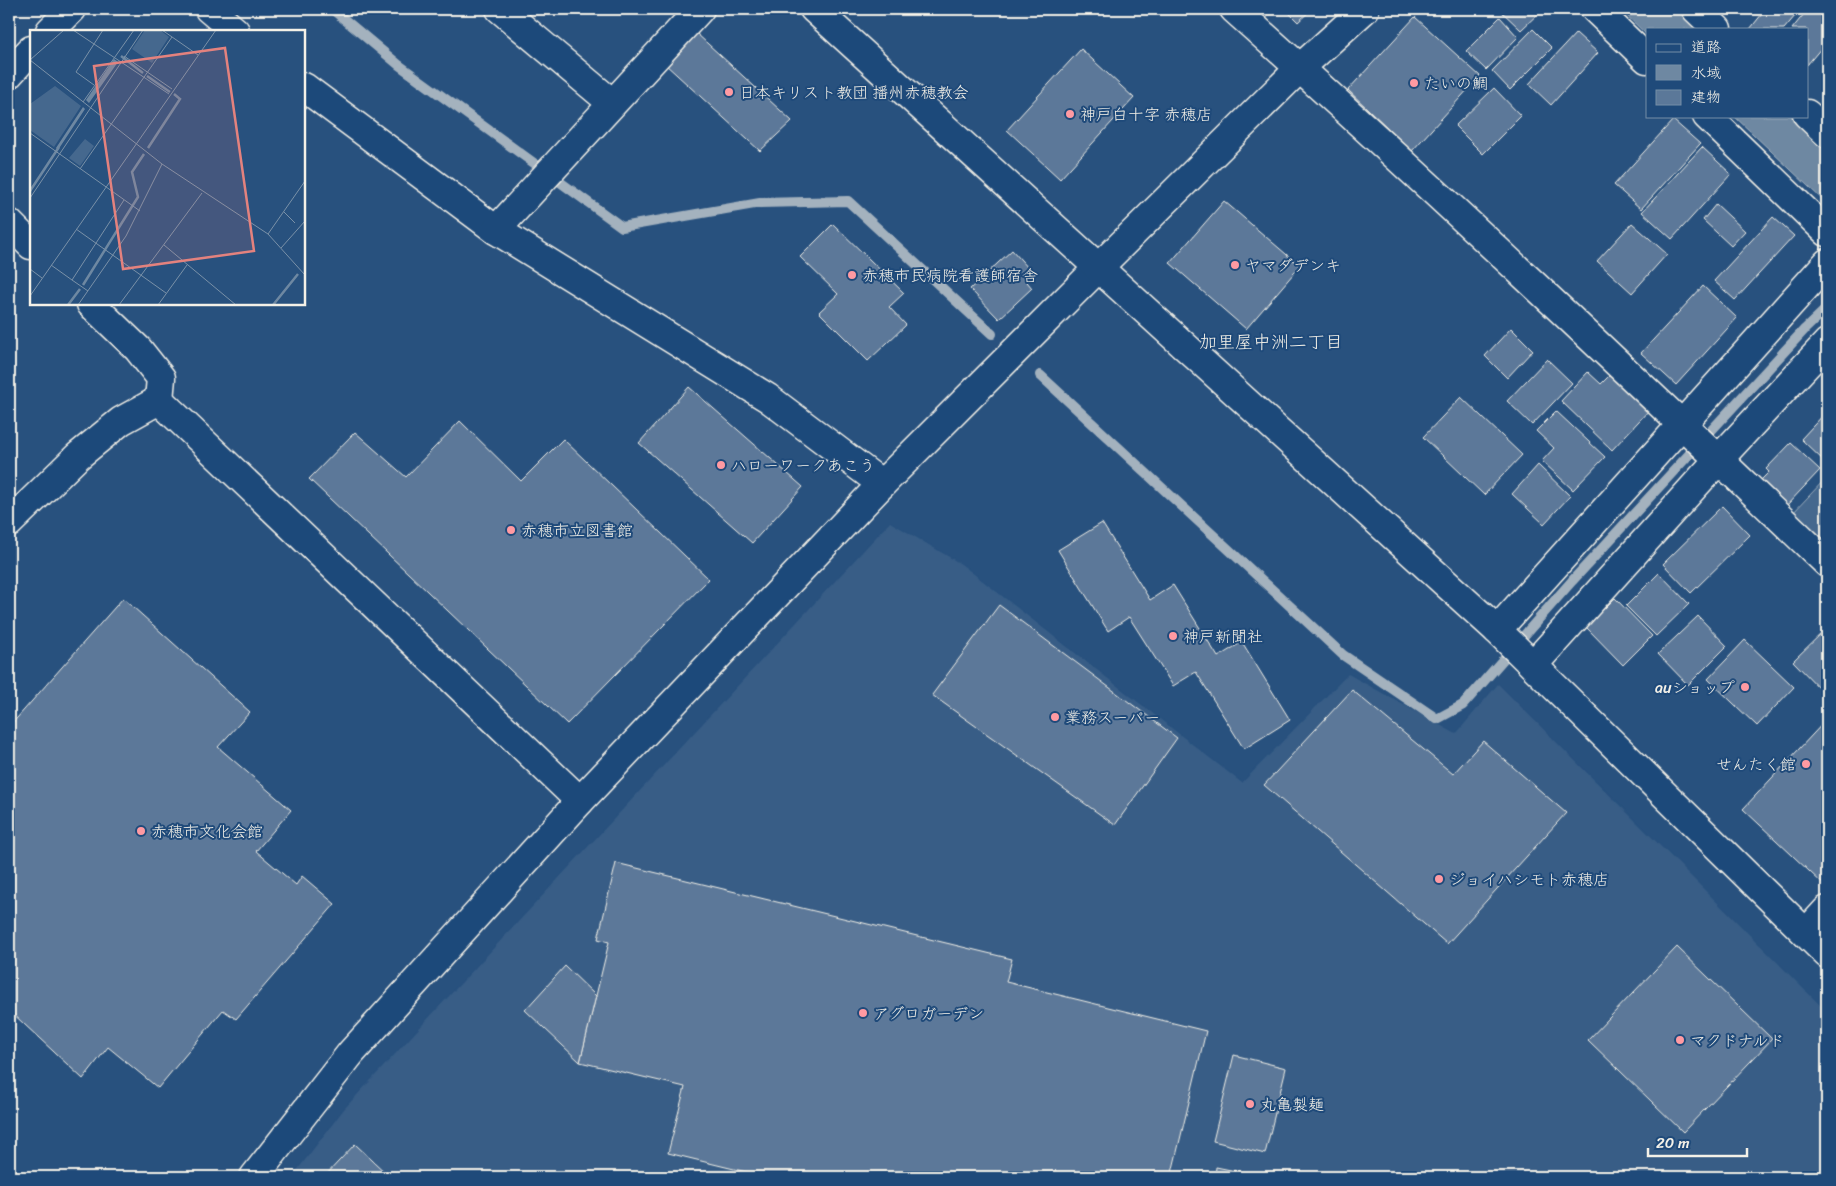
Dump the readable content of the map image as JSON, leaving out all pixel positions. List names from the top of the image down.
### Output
{
  "districts": ["加里屋中洲二丁目"],
  "places": [
    "たいの鯛",
    "日本キリスト教団 播州赤穂教会",
    "神戸白十字 赤穂店",
    "ヤマダデンキ",
    "赤穂市民病院看護師宿舎",
    "ハローワークあこう",
    "赤穂市立図書館",
    "神戸新聞社",
    "auショップ",
    "業務スーパー",
    "せんたく館",
    "赤穂市文化会館",
    "ジョイハシモト赤穂店",
    "アグロガーデン",
    "マクドナルド",
    "丸亀製麺"
  ],
  "legend": ["道路", "水域", "建物"],
  "scale_bar": "20 m"
}
